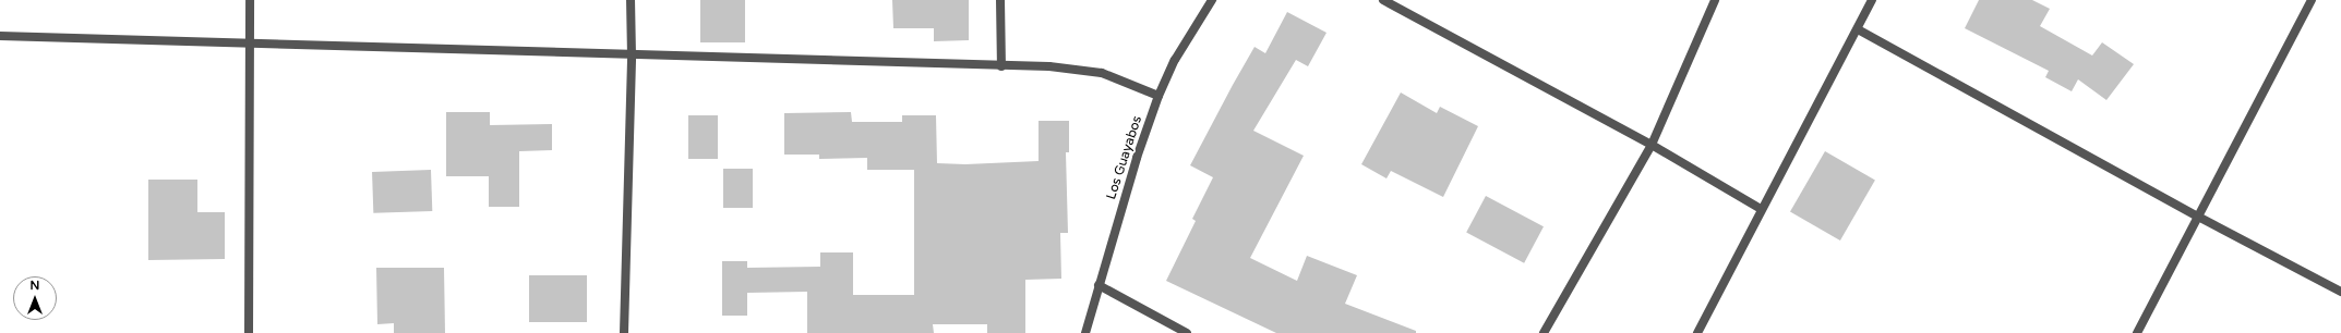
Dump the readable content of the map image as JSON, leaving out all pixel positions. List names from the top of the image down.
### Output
{
  "streets": {
    "street": ["Los Guayabos"]
  },
  "north": "top"
}
